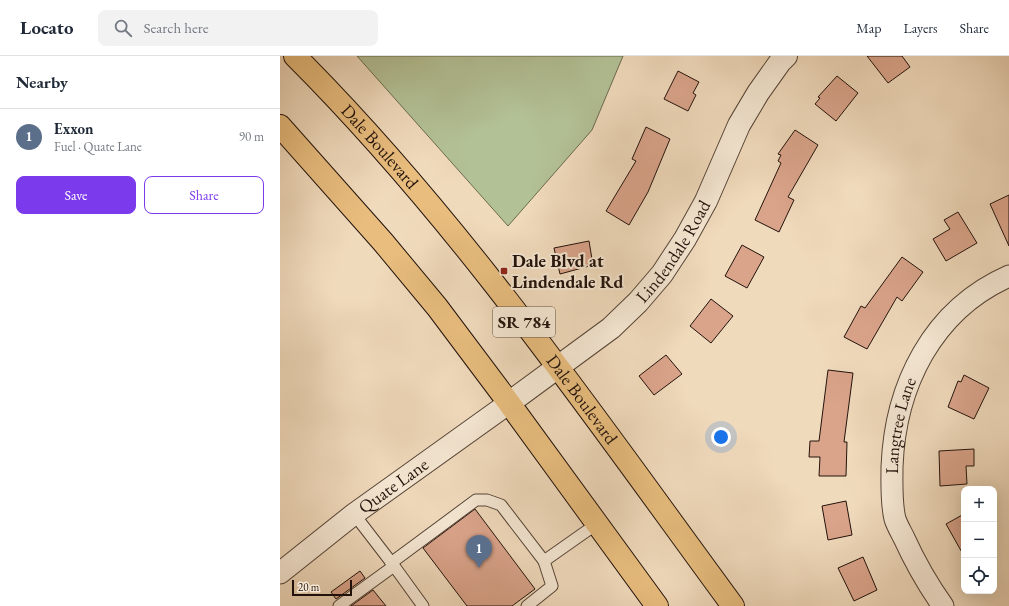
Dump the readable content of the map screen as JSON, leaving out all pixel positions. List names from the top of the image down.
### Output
{
  "streets": {
    "main road": ["Dale Boulevard", "SR 784"],
    "street": ["Lindendale Road", "Langtree Lane", "Quate Lane"]
  },
  "crossings": [
    ["Dale Boulevard", "Lindendale Road"],
    ["Lindendale Road", "SR 784"],
    ["Lindendale Road", "Quate Lane"],
    ["SR 784", "Quate Lane"]
  ],
  "places": {
    "transit": ["Dale Blvd at Lindendale Rd"]
  },
  "scale_bar": "20 m",
  "page": {
    "header": "Locato",
    "search": "Search here",
    "nav": ["Map", "Layers", "Share"],
    "heading": "Nearby",
    "list": [
      {
        "mark": "1",
        "name": "Exxon",
        "note": "Fuel · Quate Lane",
        "value": "90 m"
      }
    ],
    "buttons": ["Save", "Share"],
    "map_buttons": ["+", "−"],
    "pins": "1",
    "scale": "20 m"
  }
}
